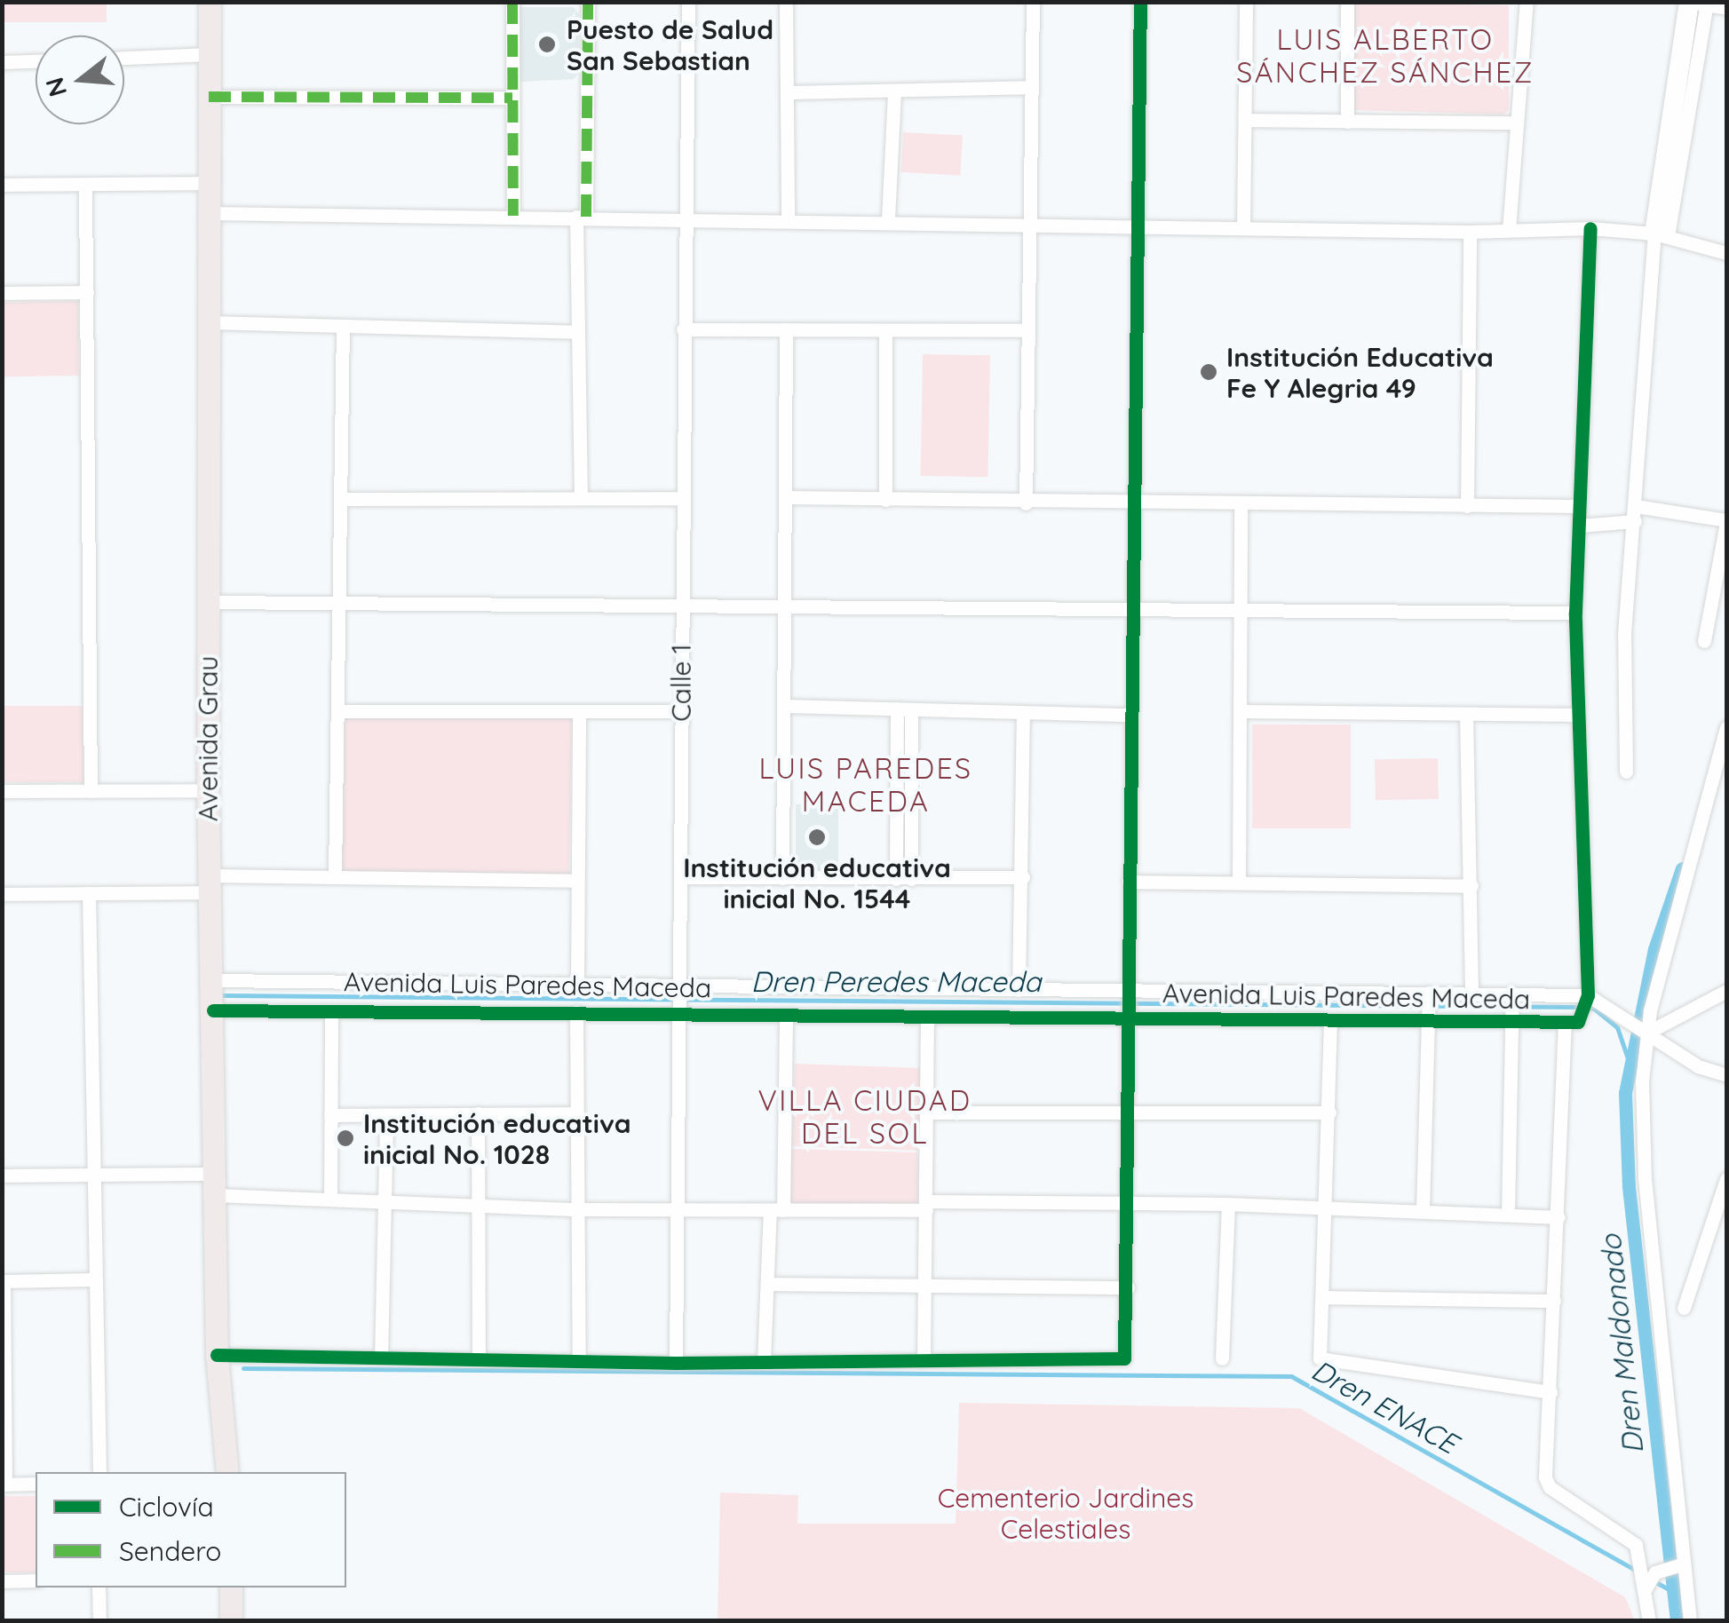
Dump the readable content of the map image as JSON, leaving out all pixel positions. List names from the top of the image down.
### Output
{
  "streets": {
    "main road": ["Avenida Grau"],
    "street": ["Calle 1", "Avenida Luis Paredes Maceda"]
  },
  "crossings": [
    ["Calle 1", "Avenida Luis Paredes Maceda"],
    ["Avenida Grau", "Avenida Luis Paredes Maceda"]
  ],
  "districts": ["LUIS ALBERTO SÁNCHEZ SÁNCHEZ", "LUIS PAREDES MACEDA", "VILLA CIUDAD DEL SOL"],
  "water": ["Dren Peredes Maceda", "Dren Maldonado", "Dren ENACE"],
  "parks": ["Cementerio Jardines Celestiales"],
  "places": [
    "Puesto de Salud San Sebastian",
    "Institución Educativa Fe Y Alegria 49",
    "Institución educativa inicial No. 1544",
    "Institución educativa inicial No. 1028"
  ],
  "legend": ["Ciclovía", "Sendero"],
  "north": "left"
}
